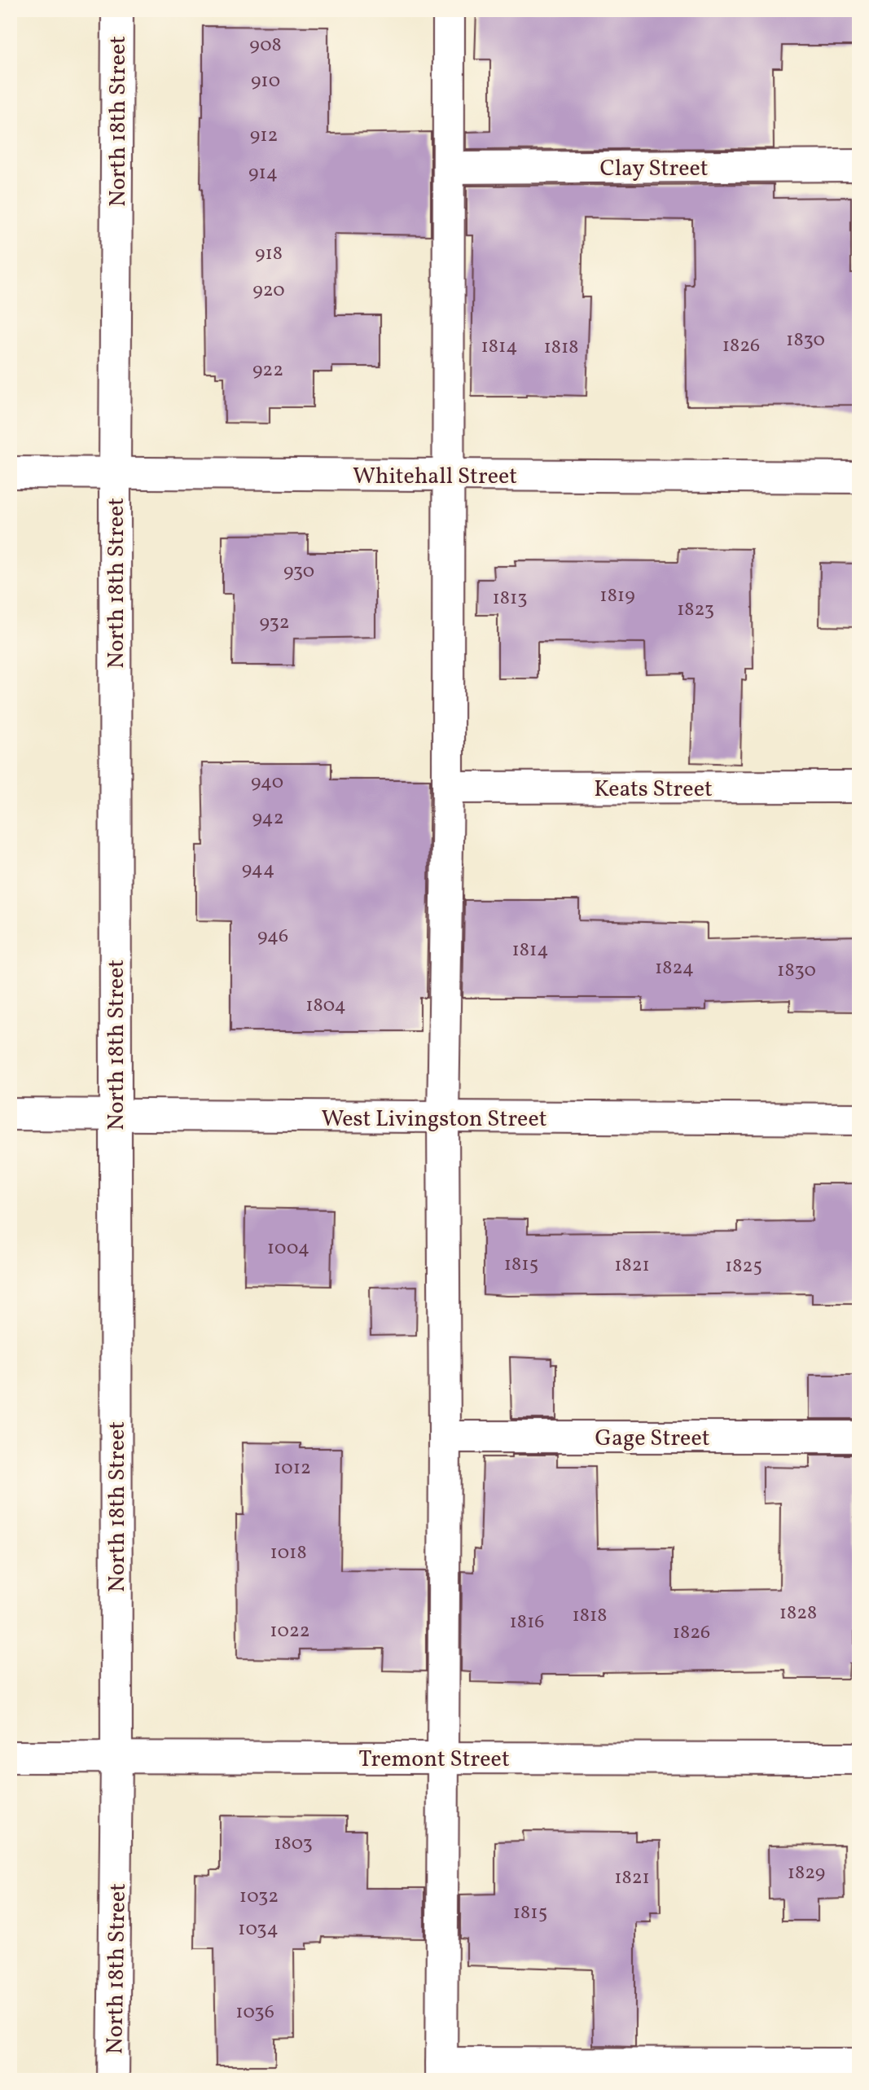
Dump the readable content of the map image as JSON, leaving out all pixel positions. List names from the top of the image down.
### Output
{
  "streets": {
    "street": [
      "North 18th Street",
      "Clay Street",
      "Whitehall Street",
      "Keats Street",
      "West Livingston Street",
      "Gage Street",
      "Tremont Street"
    ]
  },
  "crossings": [
    ["North 18th Street", "Whitehall Street"],
    ["North 18th Street", "West Livingston Street"],
    ["North 18th Street", "Tremont Street"]
  ],
  "house_numbers": [
    "908",
    "910",
    "912",
    "914",
    "918",
    "920",
    "1830",
    "1826",
    "1814",
    "1818",
    "922",
    "930",
    "1819",
    "1813",
    "1823",
    "932",
    "940",
    "942",
    "944",
    "946",
    "1814",
    "1824",
    "1830",
    "1804",
    "1004",
    "1815",
    "1821",
    "1825",
    "1012",
    "1018",
    "1828",
    "1818",
    "1816",
    "1022",
    "1826",
    "1803",
    "1829",
    "1821",
    "1032",
    "1815",
    "1034",
    "1036"
  ]
}
